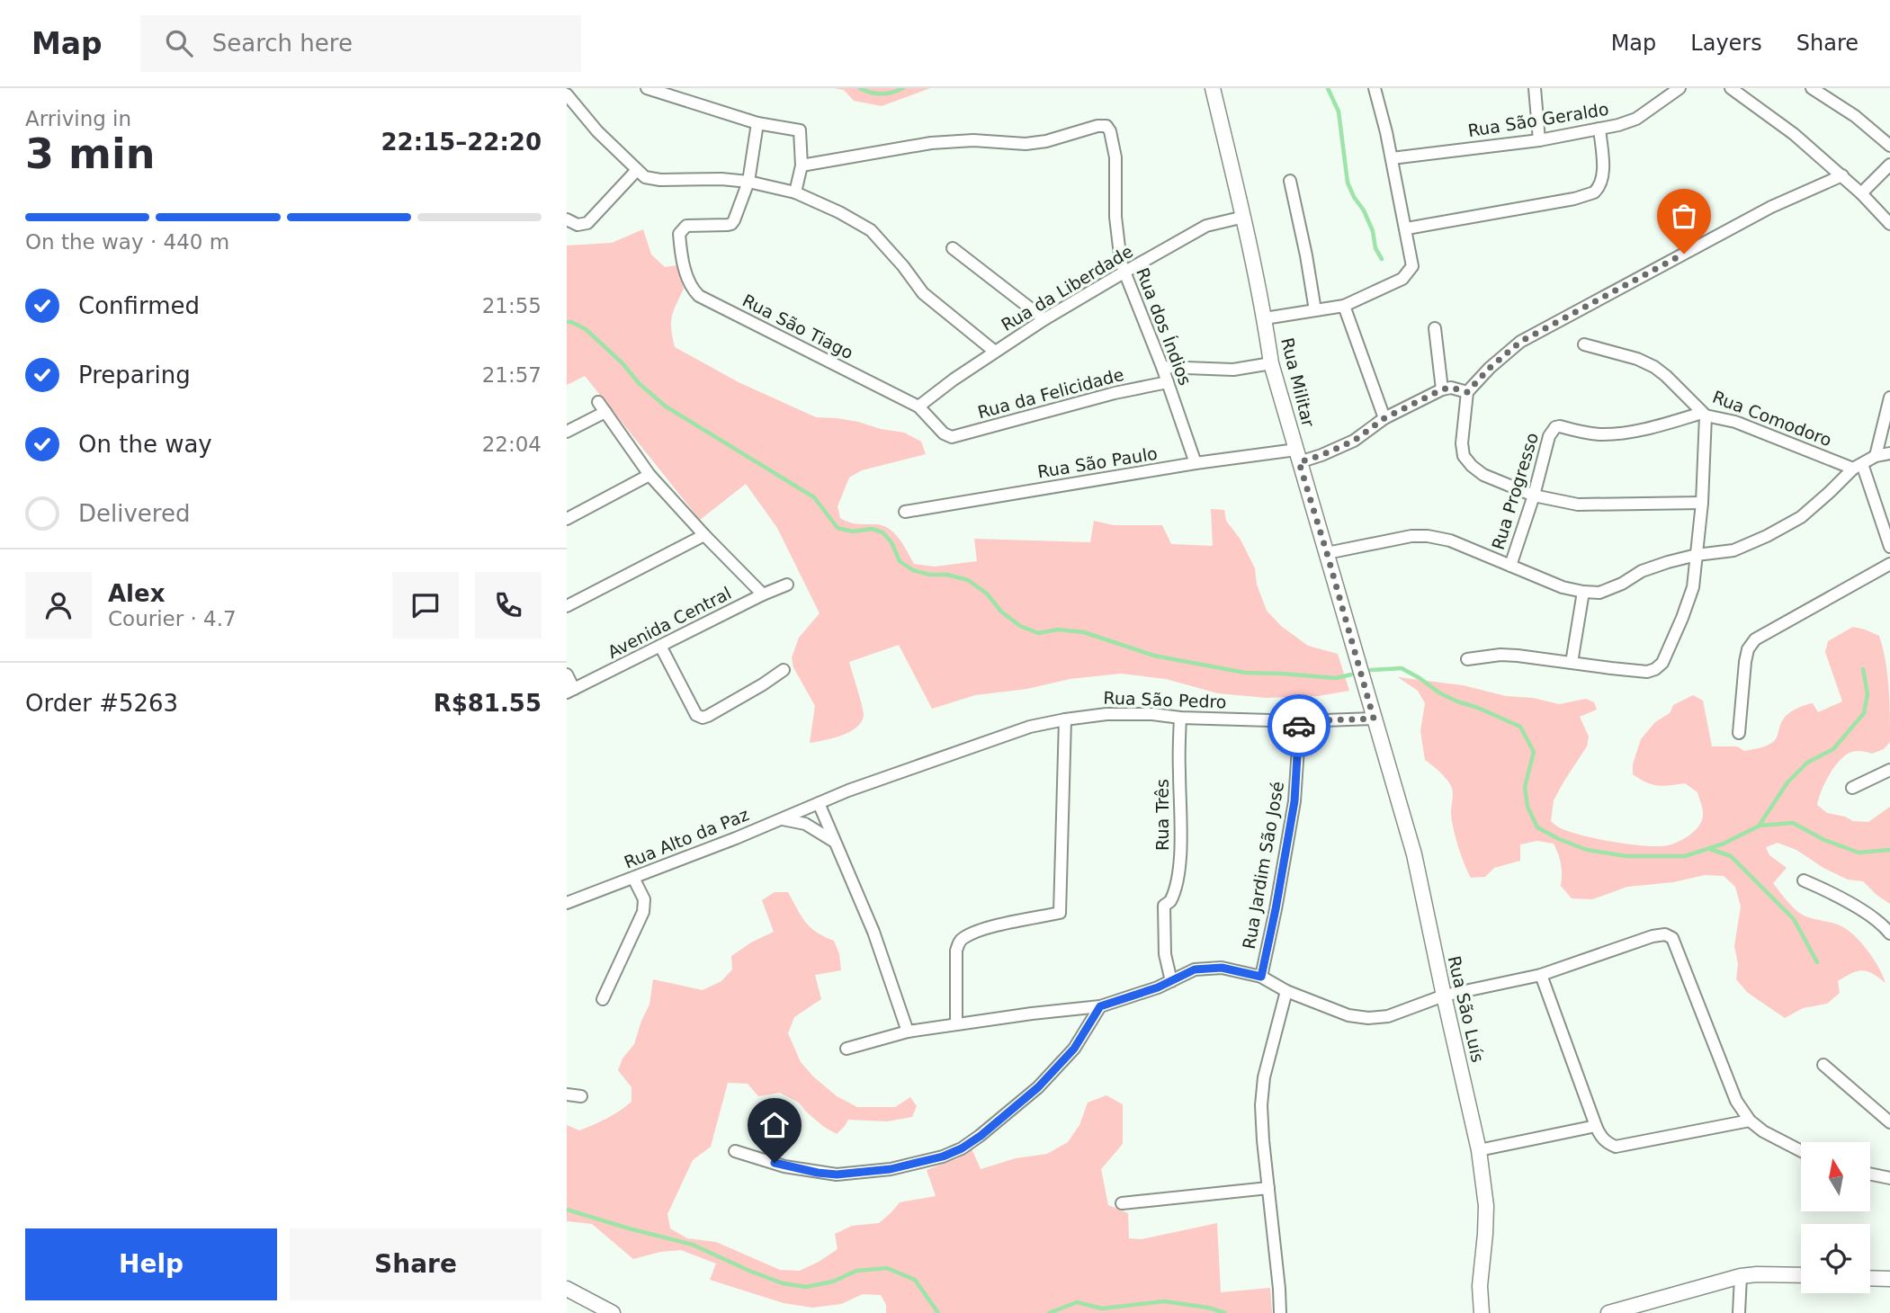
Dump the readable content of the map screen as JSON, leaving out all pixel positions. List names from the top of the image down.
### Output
{
  "streets": {
    "street": [
      "Rua São Geraldo",
      "Rua da Liberdade",
      "Rua São Tiago",
      "Rua dos Índios",
      "Rua Militar",
      "Rua da Felicidade",
      "Rua Comodoro",
      "Rua São Paulo",
      "Rua Progresso",
      "Avenida Central",
      "Rua São Pedro",
      "Rua Três",
      "Rua Alto da Paz",
      "Rua Jardim São José",
      "Rua São Luís"
    ]
  },
  "crossings": [
    ["Rua da Liberdade", "Rua São Tiago"],
    ["Rua da Liberdade", "Rua dos Índios"],
    ["Rua da Liberdade", "Rua Militar"],
    ["Rua São Tiago", "Rua da Felicidade"],
    ["Rua dos Índios", "Rua da Felicidade"],
    ["Rua dos Índios", "Rua São Paulo"],
    ["Rua Militar", "Rua São Paulo"],
    ["Rua Militar", "Rua São Pedro"],
    ["Rua Militar", "Rua São Luís"],
    ["Rua Comodoro", "Rua Progresso"],
    ["Rua São Pedro", "Rua Três"],
    ["Rua São Pedro", "Rua Alto da Paz"],
    ["Rua São Pedro", "Rua Jardim São José"],
    ["Rua São Pedro", "Rua São Luís"]
  ],
  "north": "top",
  "page": {
    "header": "Map",
    "search": "Search here",
    "nav": ["Map", "Layers", "Share"],
    "heading": ["3 min", "Arriving in", "22:15–22:20"],
    "panel": [
      "Alex",
      "Courier · 4.7",
      "Order #5263",
      "R$81.55"
    ],
    "bar": "On the way · 440 m",
    "list": [
      ["Confirmed", "21:55"],
      ["Preparing", "21:57"],
      ["On the way", "22:04"],
      "Delivered"
    ],
    "buttons": ["Help", "Share"]
  }
}
